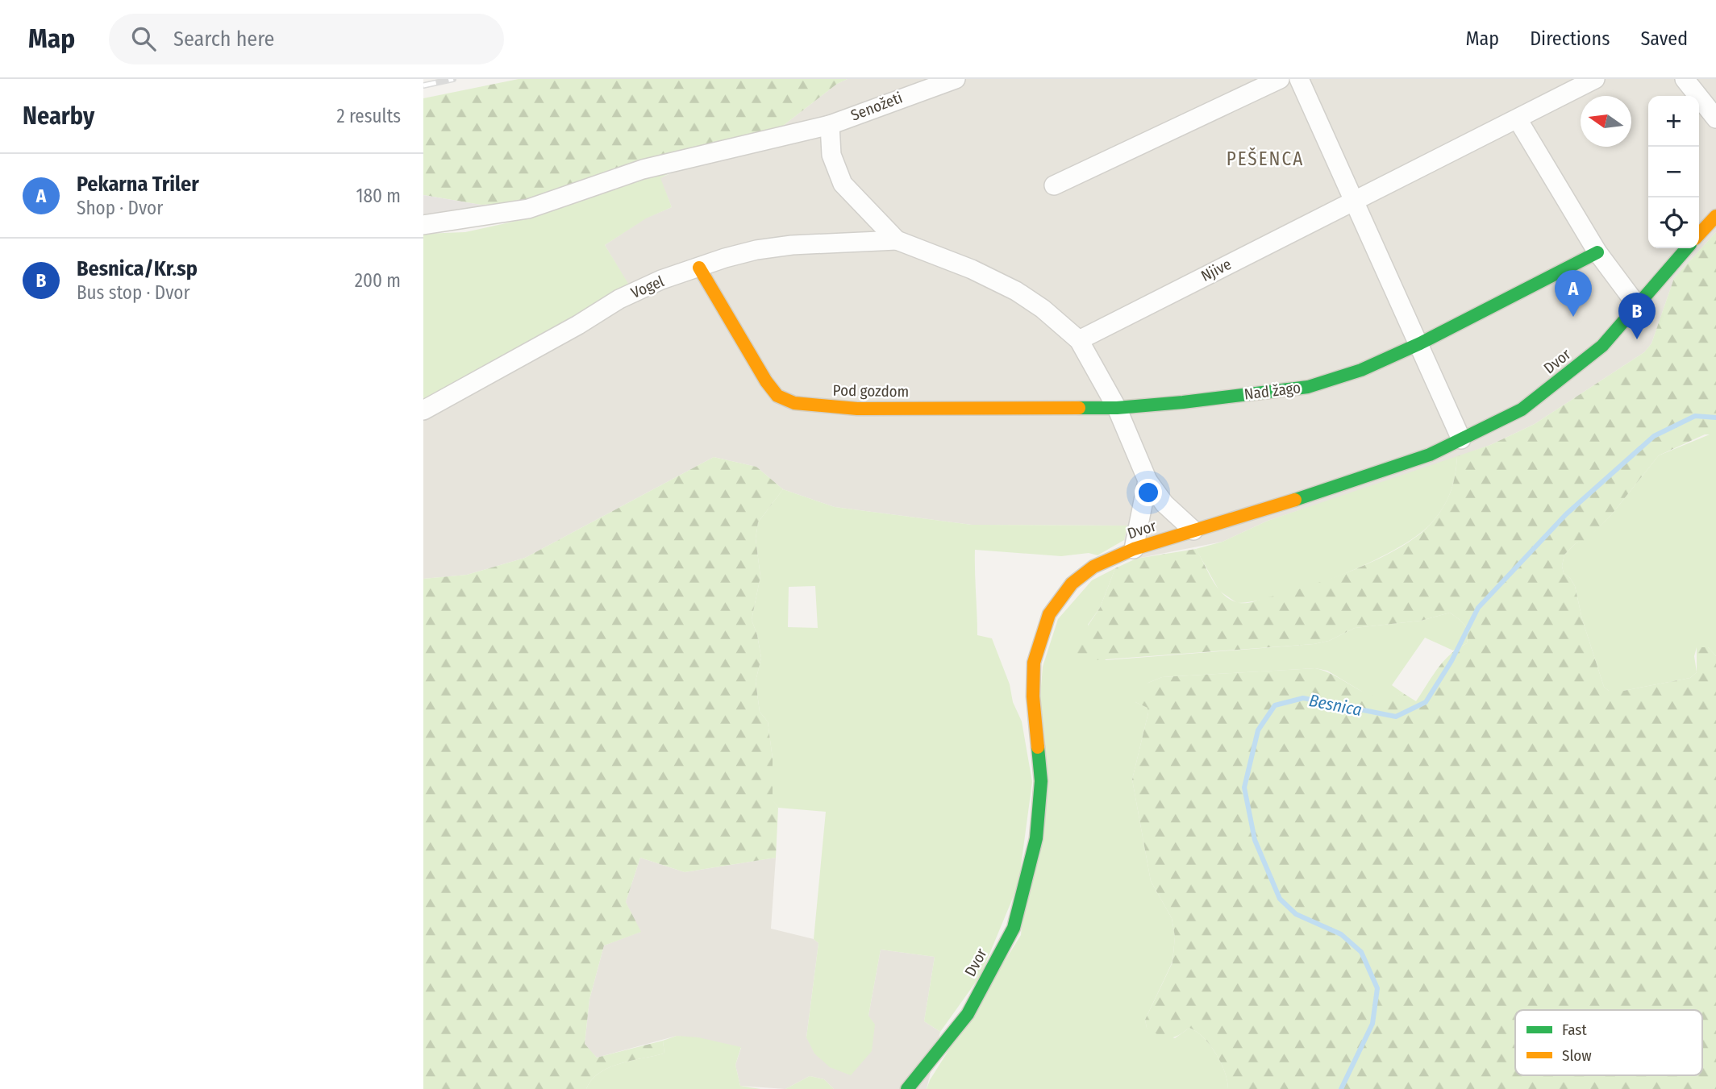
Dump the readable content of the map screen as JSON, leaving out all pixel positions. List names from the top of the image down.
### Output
{
  "streets": {
    "street": [
      "Senožeti",
      "Njive",
      "Vogel",
      "Dvor",
      "Pod gozdom",
      "Nad žago"
    ]
  },
  "crossings": [
    ["Vogel", "Pod gozdom"],
    ["Pod gozdom", "Nad žago"]
  ],
  "districts": ["PEŠENCA"],
  "water": ["Besnica"],
  "legend": ["Fast", "Slow"],
  "north": "left",
  "page": {
    "header": "Map",
    "search": "Search here",
    "nav": ["Map", "Directions", "Saved"],
    "heading": ["Nearby", "2 results"],
    "map_buttons": ["+", "−"],
    "list": [
      {
        "mark": "A",
        "name": "Pekarna Triler",
        "note": "Shop · Dvor",
        "value": "180 m"
      },
      {
        "mark": "B",
        "name": "Besnica/Kr.sp",
        "note": "Bus stop · Dvor",
        "value": "200 m"
      }
    ],
    "pins": ["A", "B"]
  }
}
